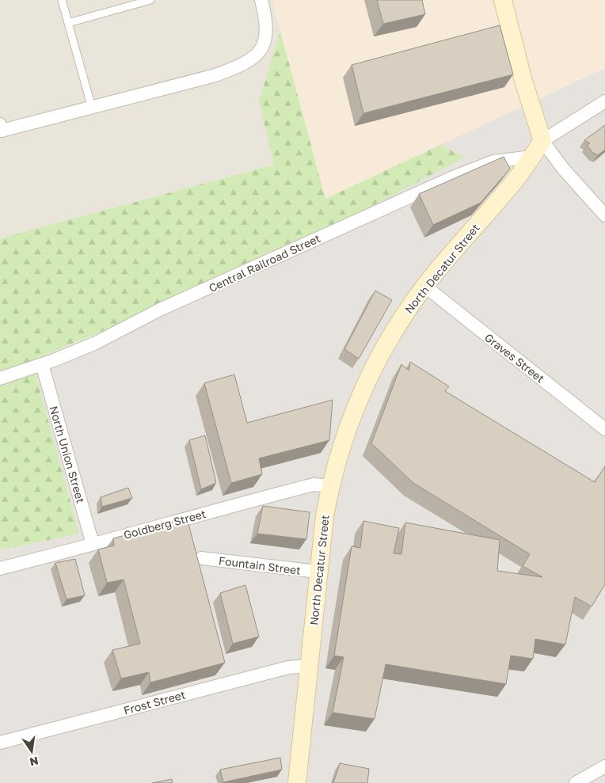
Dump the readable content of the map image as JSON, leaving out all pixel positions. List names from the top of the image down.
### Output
{
  "streets": {
    "street": [
      "Central Railroad Street",
      "North Decatur Street",
      "Graves Street",
      "North Union Street",
      "Goldberg Street",
      "Fountain Street",
      "Frost Street"
    ]
  },
  "crossings": [
    ["Central Railroad Street", "North Decatur Street"],
    ["Central Railroad Street", "North Union Street"],
    ["North Decatur Street", "Graves Street"],
    ["North Decatur Street", "Goldberg Street"],
    ["North Decatur Street", "Fountain Street"],
    ["North Decatur Street", "Frost Street"],
    ["North Union Street", "Goldberg Street"]
  ],
  "north": "bottom"
}
